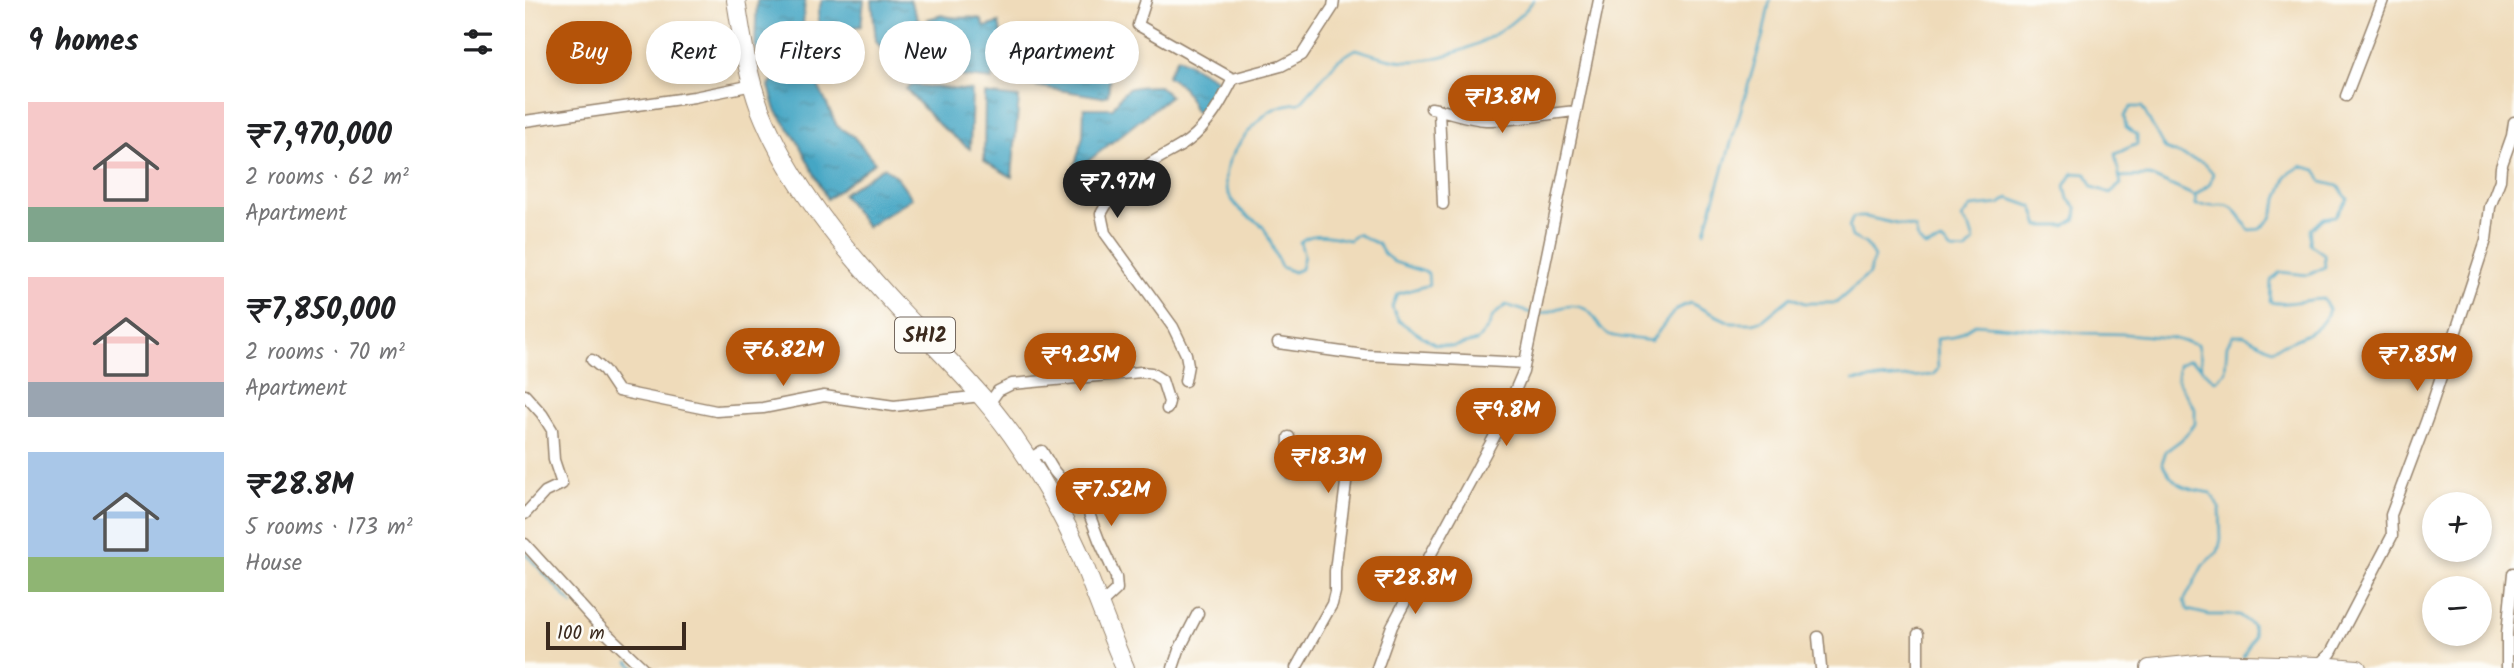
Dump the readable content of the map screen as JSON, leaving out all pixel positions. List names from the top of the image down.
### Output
{
  "streets": {
    "main road": ["SH12"]
  },
  "scale_bar": "100 m",
  "page": {
    "heading": "9 homes",
    "chip": [
      "Buy",
      "Rent",
      "Filters",
      "New",
      "Apartment"
    ],
    "price": [
      "₹13.8M",
      "₹7.97M",
      "₹6.82M",
      "₹9.25M",
      "₹7.85M",
      "₹9.8M",
      "₹18.3M",
      "₹7.52M",
      "₹28.8M"
    ],
    "list": [
      {
        "name": "₹7,970,000",
        "note": "2 rooms · 62 m² · Apartment"
      },
      {
        "name": "₹7,850,000",
        "note": "2 rooms · 70 m² · Apartment"
      },
      {
        "name": "₹28.8M",
        "note": "5 rooms · 173 m² · House"
      }
    ],
    "map_buttons": ["+", "−"],
    "scale": "100 m"
  }
}
